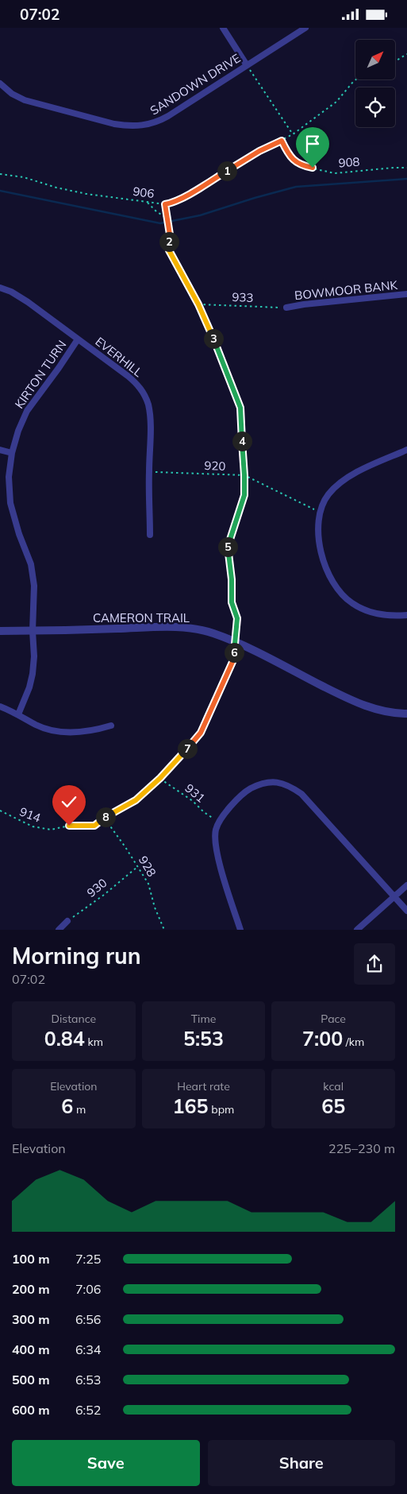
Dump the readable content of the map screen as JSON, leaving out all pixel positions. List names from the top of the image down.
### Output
{
  "streets": {
    "street": [
      "SANDOWN DRIVE",
      "BOWMOOR BANK",
      "EVERHILL",
      "KIRTON TURN",
      "CAMERON TRAIL"
    ],
    "path": [
      "908",
      "906",
      "933",
      "920",
      "931",
      "914",
      "928",
      "930"
    ]
  },
  "crossings": [
    ["908", "906"],
    ["906", "914"],
    ["BOWMOOR BANK", "933"],
    ["933", "914"],
    ["EVERHILL", "KIRTON TURN"],
    ["EVERHILL", "920"],
    ["KIRTON TURN", "CAMERON TRAIL"],
    ["920", "914"],
    ["CAMERON TRAIL", "914"],
    ["931", "914"],
    ["914", "928"],
    ["928", "930"]
  ],
  "north": "top right",
  "page": {
    "status": "07:02",
    "pins": [
      "1",
      "2",
      "3",
      "4",
      "5",
      "6",
      "7",
      "8"
    ],
    "heading": ["Morning run", "07:02"],
    "stats": [
      ["Distance", "0.84 km"],
      ["Time", "5:53"],
      ["Pace", "7:00 /km"],
      ["Elevation", "6 m"],
      ["Heart rate", "165 bpm"],
      ["kcal", "65"]
    ],
    "chart": ["Elevation", "225–230 m"],
    "list": [
      {
        "name": "100 m",
        "note": "7:25"
      },
      {
        "name": "200 m",
        "note": "7:06"
      },
      {
        "name": "300 m",
        "note": "6:56"
      },
      {
        "name": "400 m",
        "note": "6:34"
      },
      {
        "name": "500 m",
        "note": "6:53"
      },
      {
        "name": "600 m",
        "note": "6:52"
      }
    ],
    "buttons": ["Save", "Share"]
  }
}
